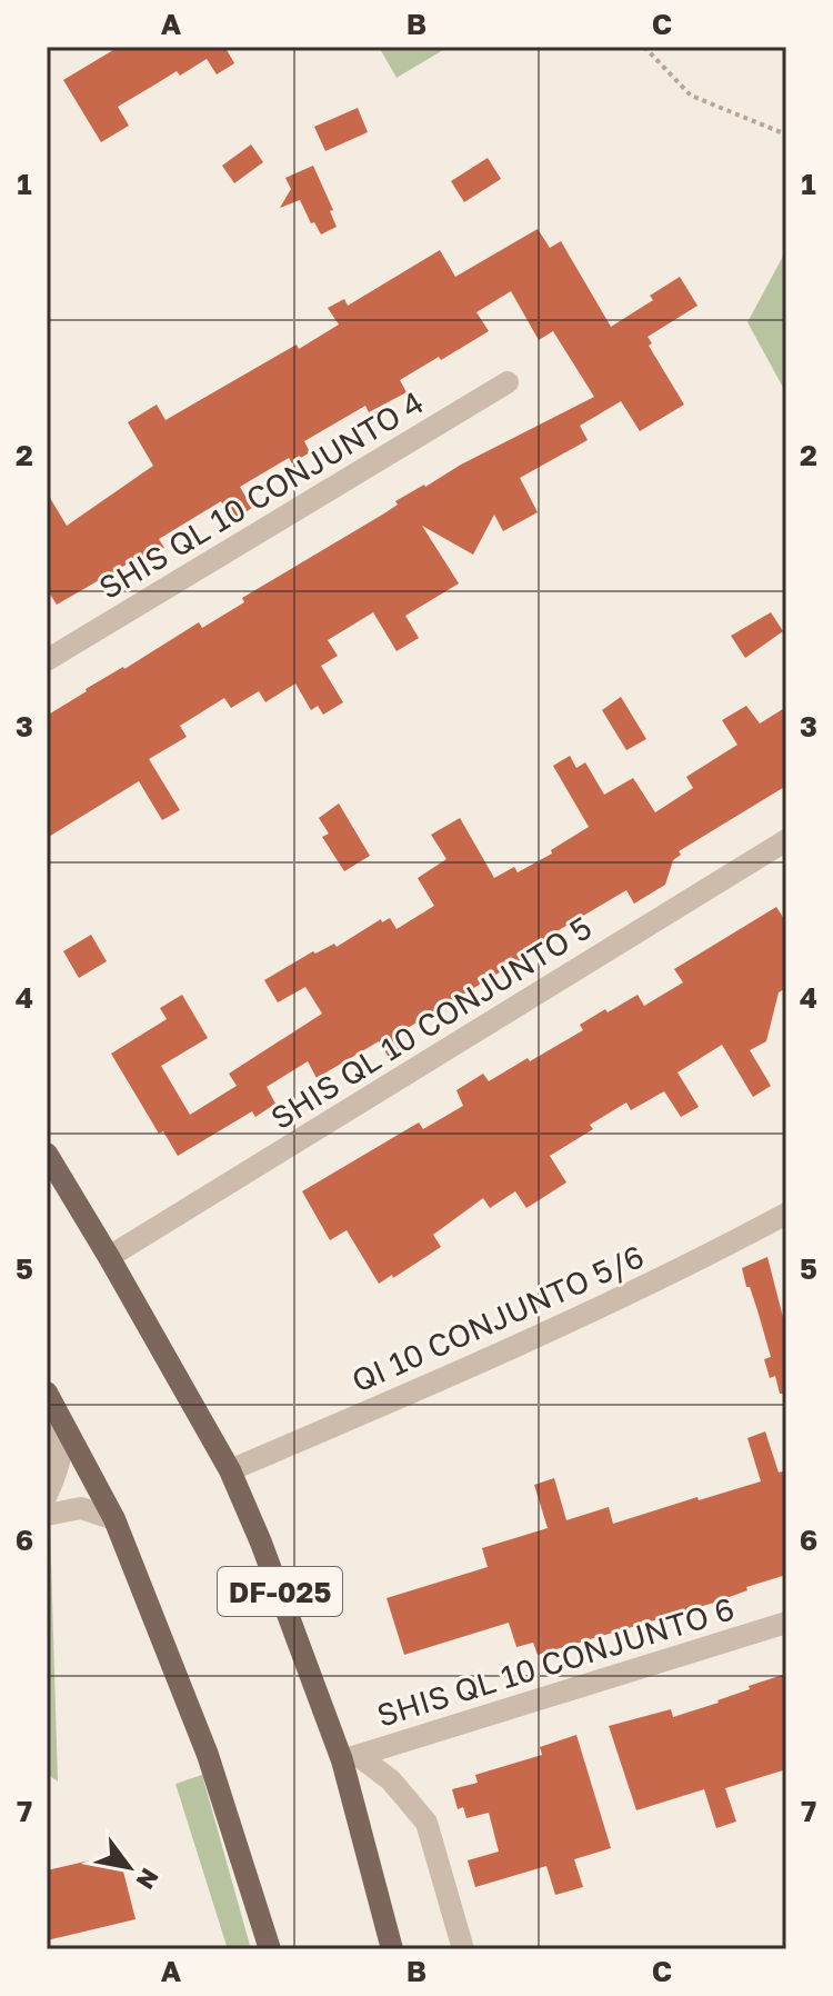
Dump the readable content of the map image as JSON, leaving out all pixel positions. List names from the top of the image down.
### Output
{
  "streets": {
    "main road": ["DF-025"],
    "street": [
      "SHIS QL 10 CONJUNTO 4",
      "SHIS QL 10 CONJUNTO 5",
      "QI 10 CONJUNTO 5/6",
      "SHIS QL 10 CONJUNTO 6"
    ]
  },
  "crossings": [
    ["SHIS QL 10 CONJUNTO 5", "DF-025"],
    ["QI 10 CONJUNTO 5/6", "DF-025"],
    ["DF-025", "SHIS QL 10 CONJUNTO 6"]
  ],
  "north": "bottom right",
  "grid": {
    "columns": ["A", "B", "C"],
    "rows": [
      "1",
      "2",
      "3",
      "4",
      "5",
      "6",
      "7"
    ]
  }
}
